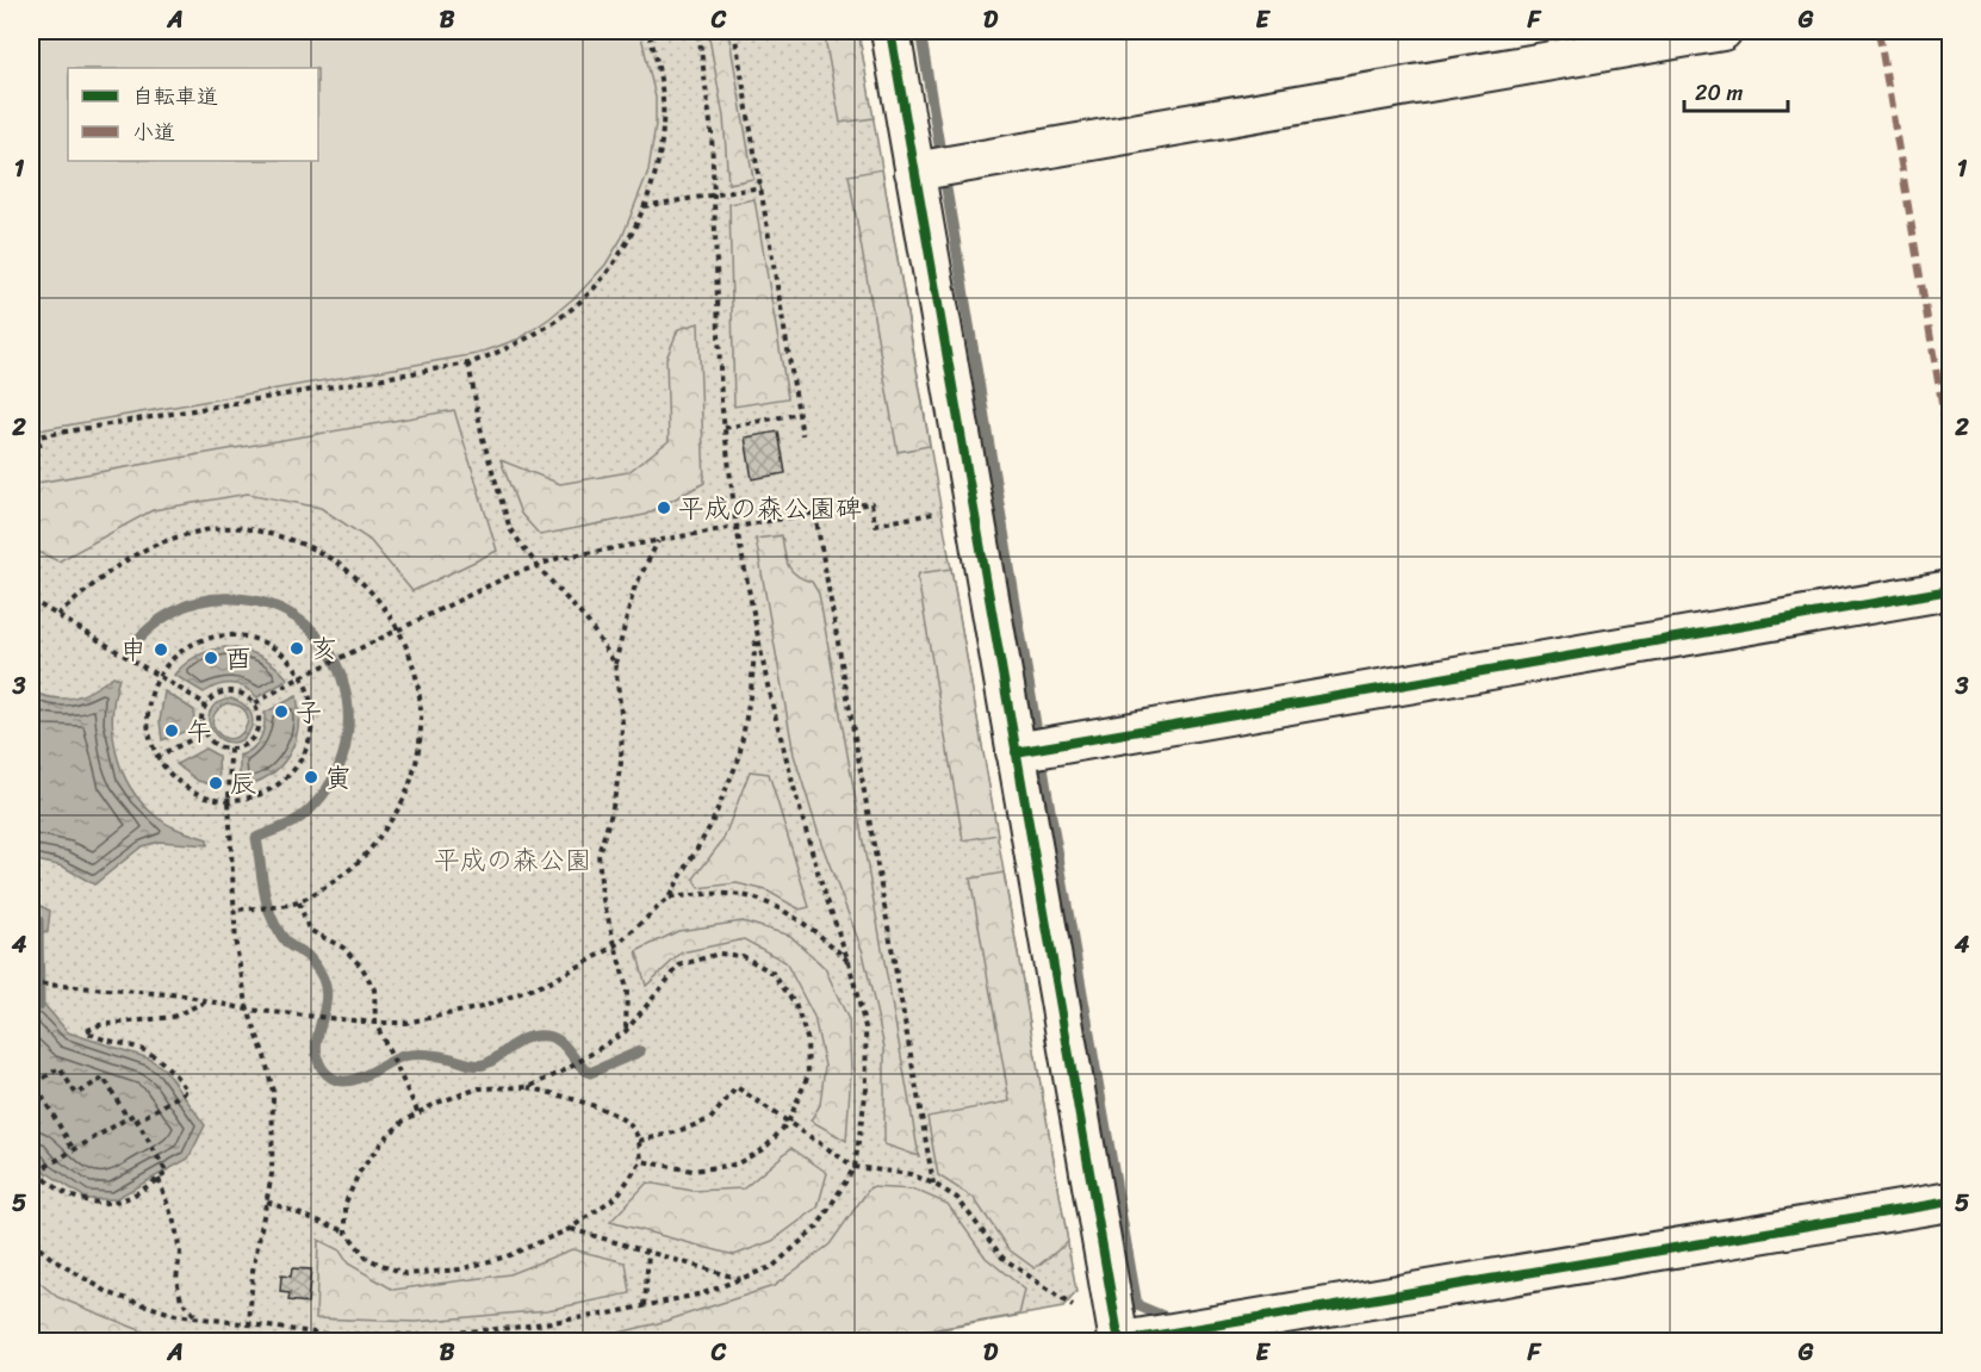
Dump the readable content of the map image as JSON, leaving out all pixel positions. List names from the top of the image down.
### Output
{
  "parks": ["平成の森公園"],
  "places": [
    "平成の森公園碑",
    "亥",
    "申",
    "酉",
    "子",
    "午",
    "寅",
    "辰"
  ],
  "legend": ["自転車道", "小道"],
  "scale_bar": "20 m",
  "grid": {
    "columns": [
      "A",
      "B",
      "C",
      "D",
      "E",
      "F",
      "G"
    ],
    "rows": [
      "1",
      "2",
      "3",
      "4",
      "5"
    ]
  }
}
